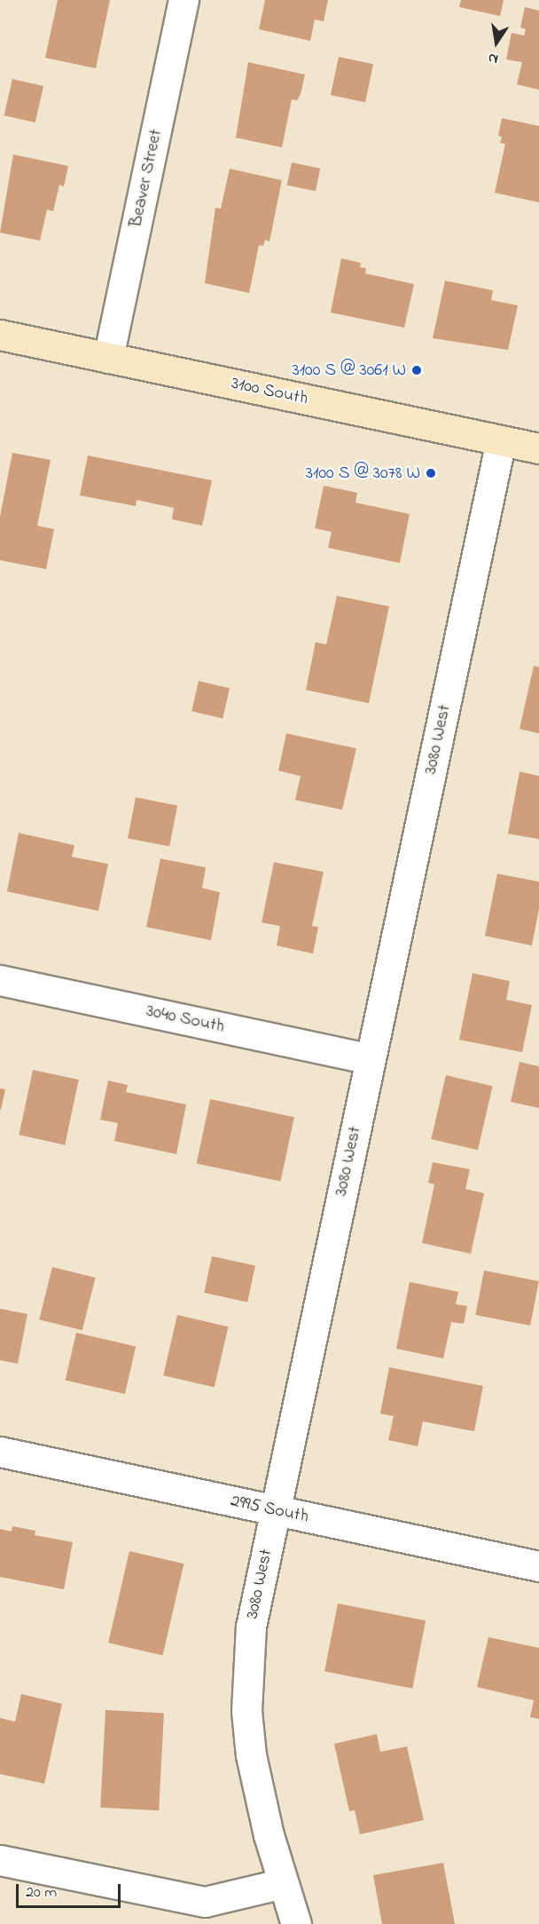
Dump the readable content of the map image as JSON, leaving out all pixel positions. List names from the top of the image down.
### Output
{
  "streets": {
    "main road": ["3100 South"],
    "street": [
      "Beaver Street",
      "3080 West",
      "3040 South",
      "2995 South"
    ]
  },
  "crossings": [
    ["Beaver Street", "3100 South"],
    ["3100 South", "3080 West"],
    ["3080 West", "3040 South"],
    ["3080 West", "2995 South"]
  ],
  "places": ["3100 S @ 3061 W", "3100 S @ 3078 W"],
  "scale_bar": "20 m",
  "north": "bottom"
}
